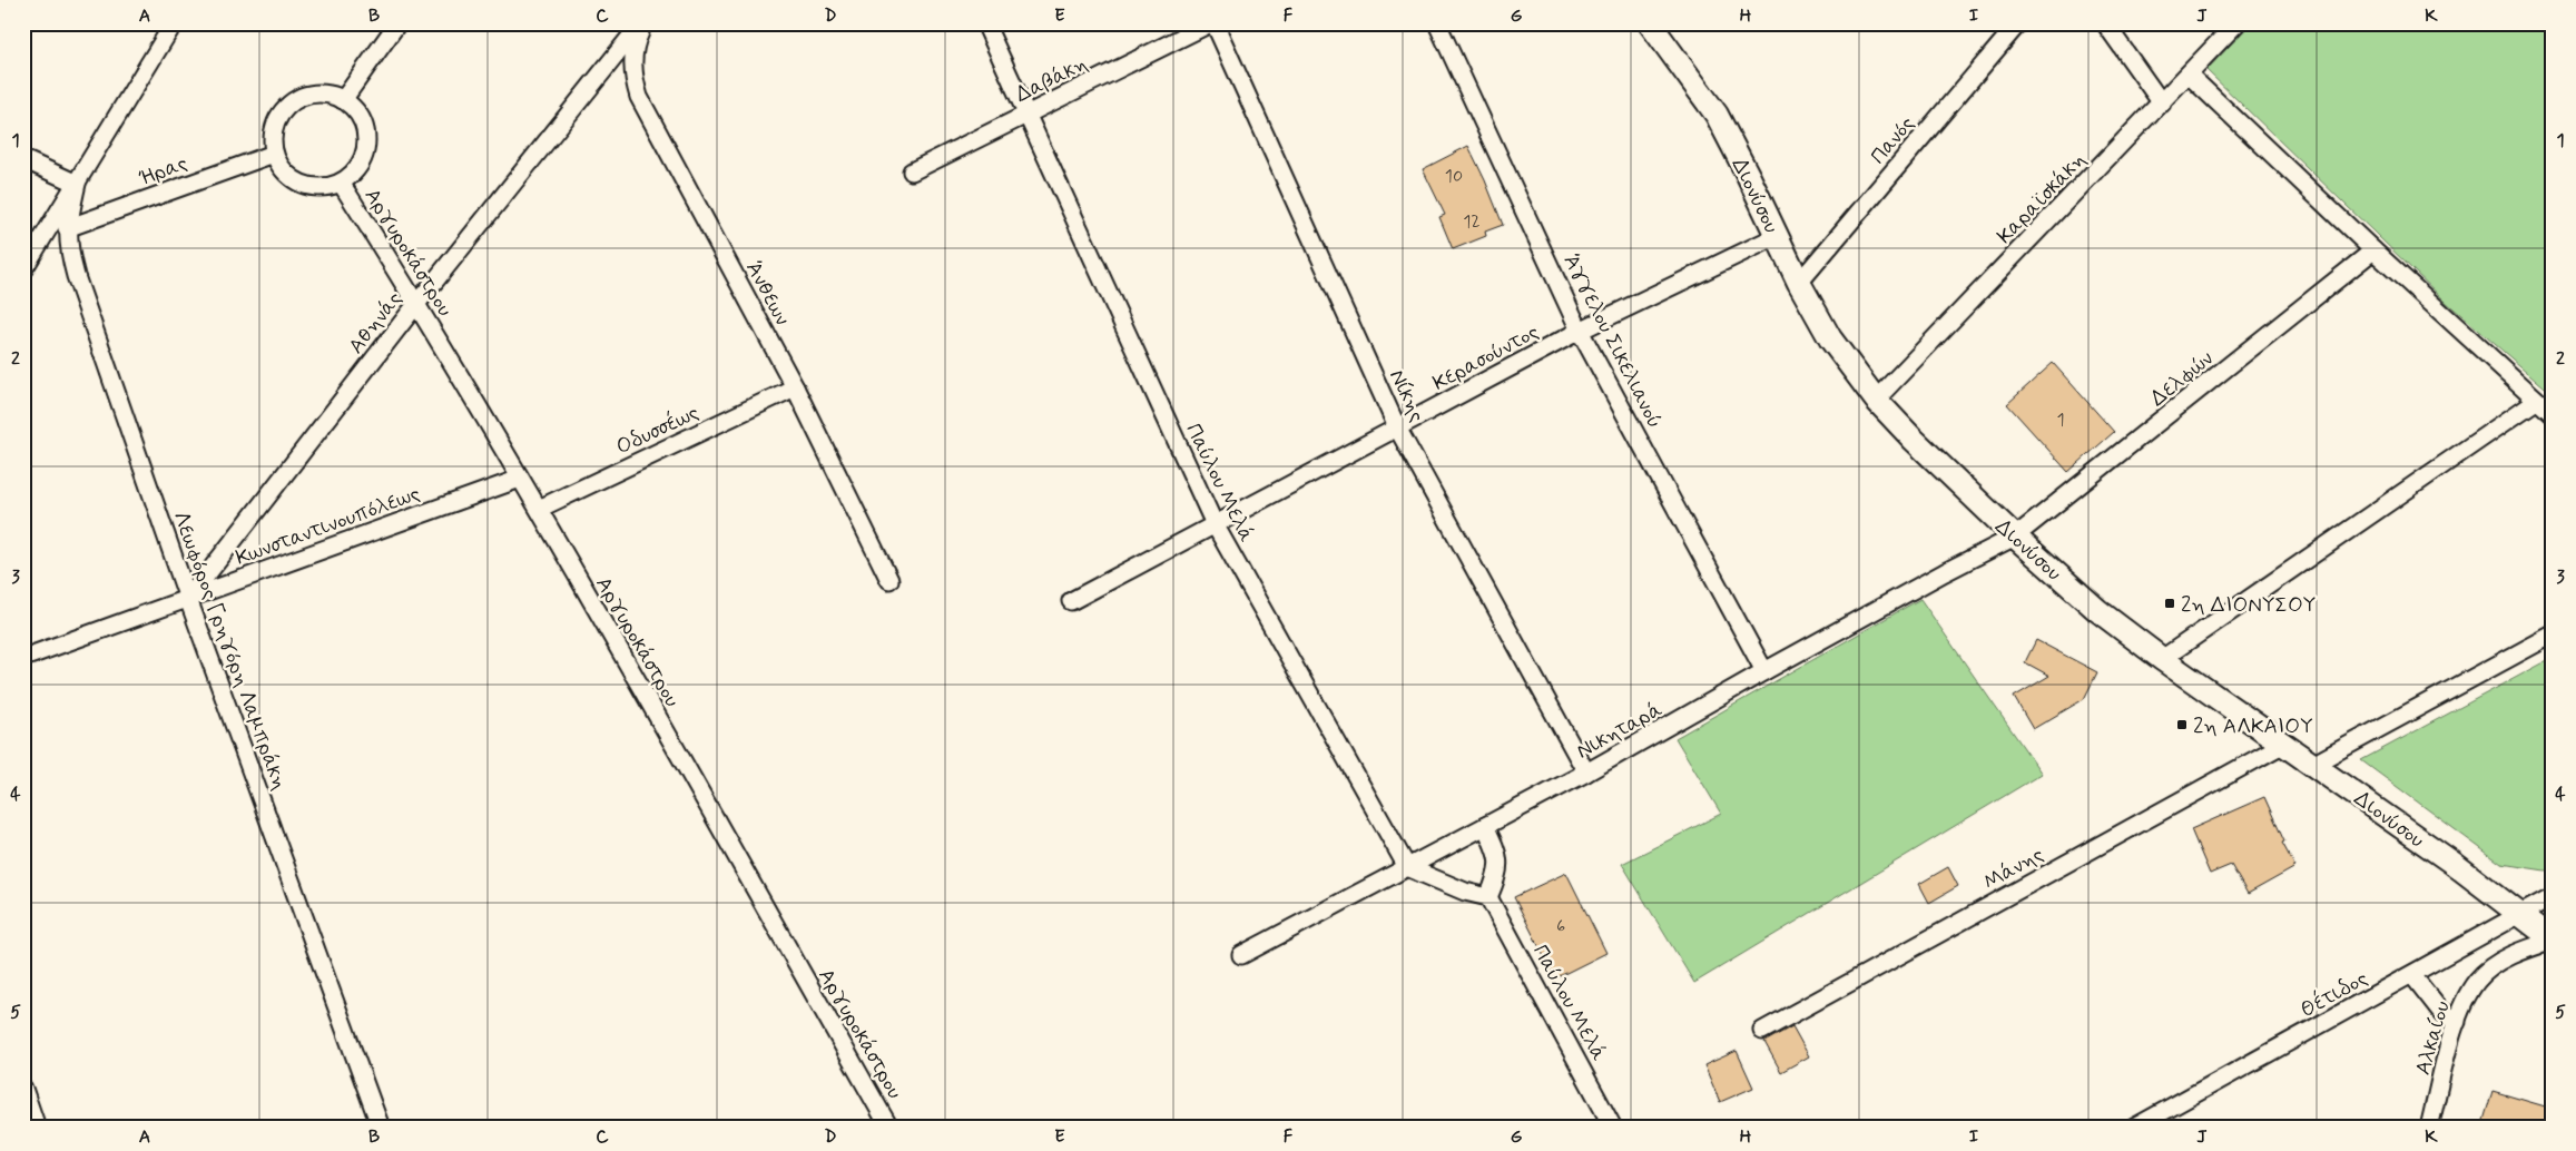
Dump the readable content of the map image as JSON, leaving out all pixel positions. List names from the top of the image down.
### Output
{
  "streets": {
    "main road": ["Διονύσου"],
    "street": [
      "Δαβάκη",
      "Πανός",
      "Ήρας",
      "Καραϊσκάκη",
      "Αργυροκάστρου",
      "Άνθεων",
      "Αθηνάς",
      "Άγγελου Σικελιανού",
      "Κερασούντος",
      "Δελφών",
      "Νίκης",
      "Οδυσσέως",
      "Παύλου Μελά",
      "Κωνσταντινουπόλεως",
      "Λεωφόρος Γρηγόρη Λαμπράκη",
      "Νικηταρά",
      "Μάνης",
      "Θέτιδος",
      "Αλκαίου"
    ]
  },
  "crossings": [
    ["Δαβάκη", "Παύλου Μελά"],
    ["Πανός", "Διονύσου"],
    ["Ήρας", "Αργυροκάστρου"],
    ["Ήρας", "Λεωφόρος Γρηγόρη Λαμπράκη"],
    ["Διονύσου", "Καραϊσκάκη"],
    ["Διονύσου", "Κερασούντος"],
    ["Διονύσου", "Δελφών"],
    ["Διονύσου", "Νικηταρά"],
    ["Διονύσου", "Μάνης"],
    ["Διονύσου", "Θέτιδος"],
    ["Διονύσου", "Αλκαίου"],
    ["Αργυροκάστρου", "Αθηνάς"],
    ["Αργυροκάστρου", "Οδυσσέως"],
    ["Αργυροκάστρου", "Κωνσταντινουπόλεως"],
    ["Άνθεων", "Αθηνάς"],
    ["Άνθεων", "Οδυσσέως"],
    ["Αθηνάς", "Κωνσταντινουπόλεως"],
    ["Αθηνάς", "Λεωφόρος Γρηγόρη Λαμπράκη"],
    ["Άγγελου Σικελιανού", "Κερασούντος"],
    ["Άγγελου Σικελιανού", "Νικηταρά"],
    ["Κερασούντος", "Νίκης"],
    ["Κερασούντος", "Παύλου Μελά"],
    ["Δελφών", "Νικηταρά"],
    ["Νίκης", "Νικηταρά"],
    ["Παύλου Μελά", "Νικηταρά"],
    ["Κωνσταντινουπόλεως", "Λεωφόρος Γρηγόρη Λαμπράκη"]
  ],
  "places": {
    "transit": ["2η ΔΙΟΝΥΣΟΥ", "2η ΑΛΚΑΙΟΥ"]
  },
  "house_numbers": [
    "10",
    "12",
    "1",
    "6"
  ],
  "grid": {
    "columns": [
      "A",
      "B",
      "C",
      "D",
      "E",
      "F",
      "G",
      "H",
      "I",
      "J",
      "K"
    ],
    "rows": [
      "1",
      "2",
      "3",
      "4",
      "5"
    ]
  }
}
